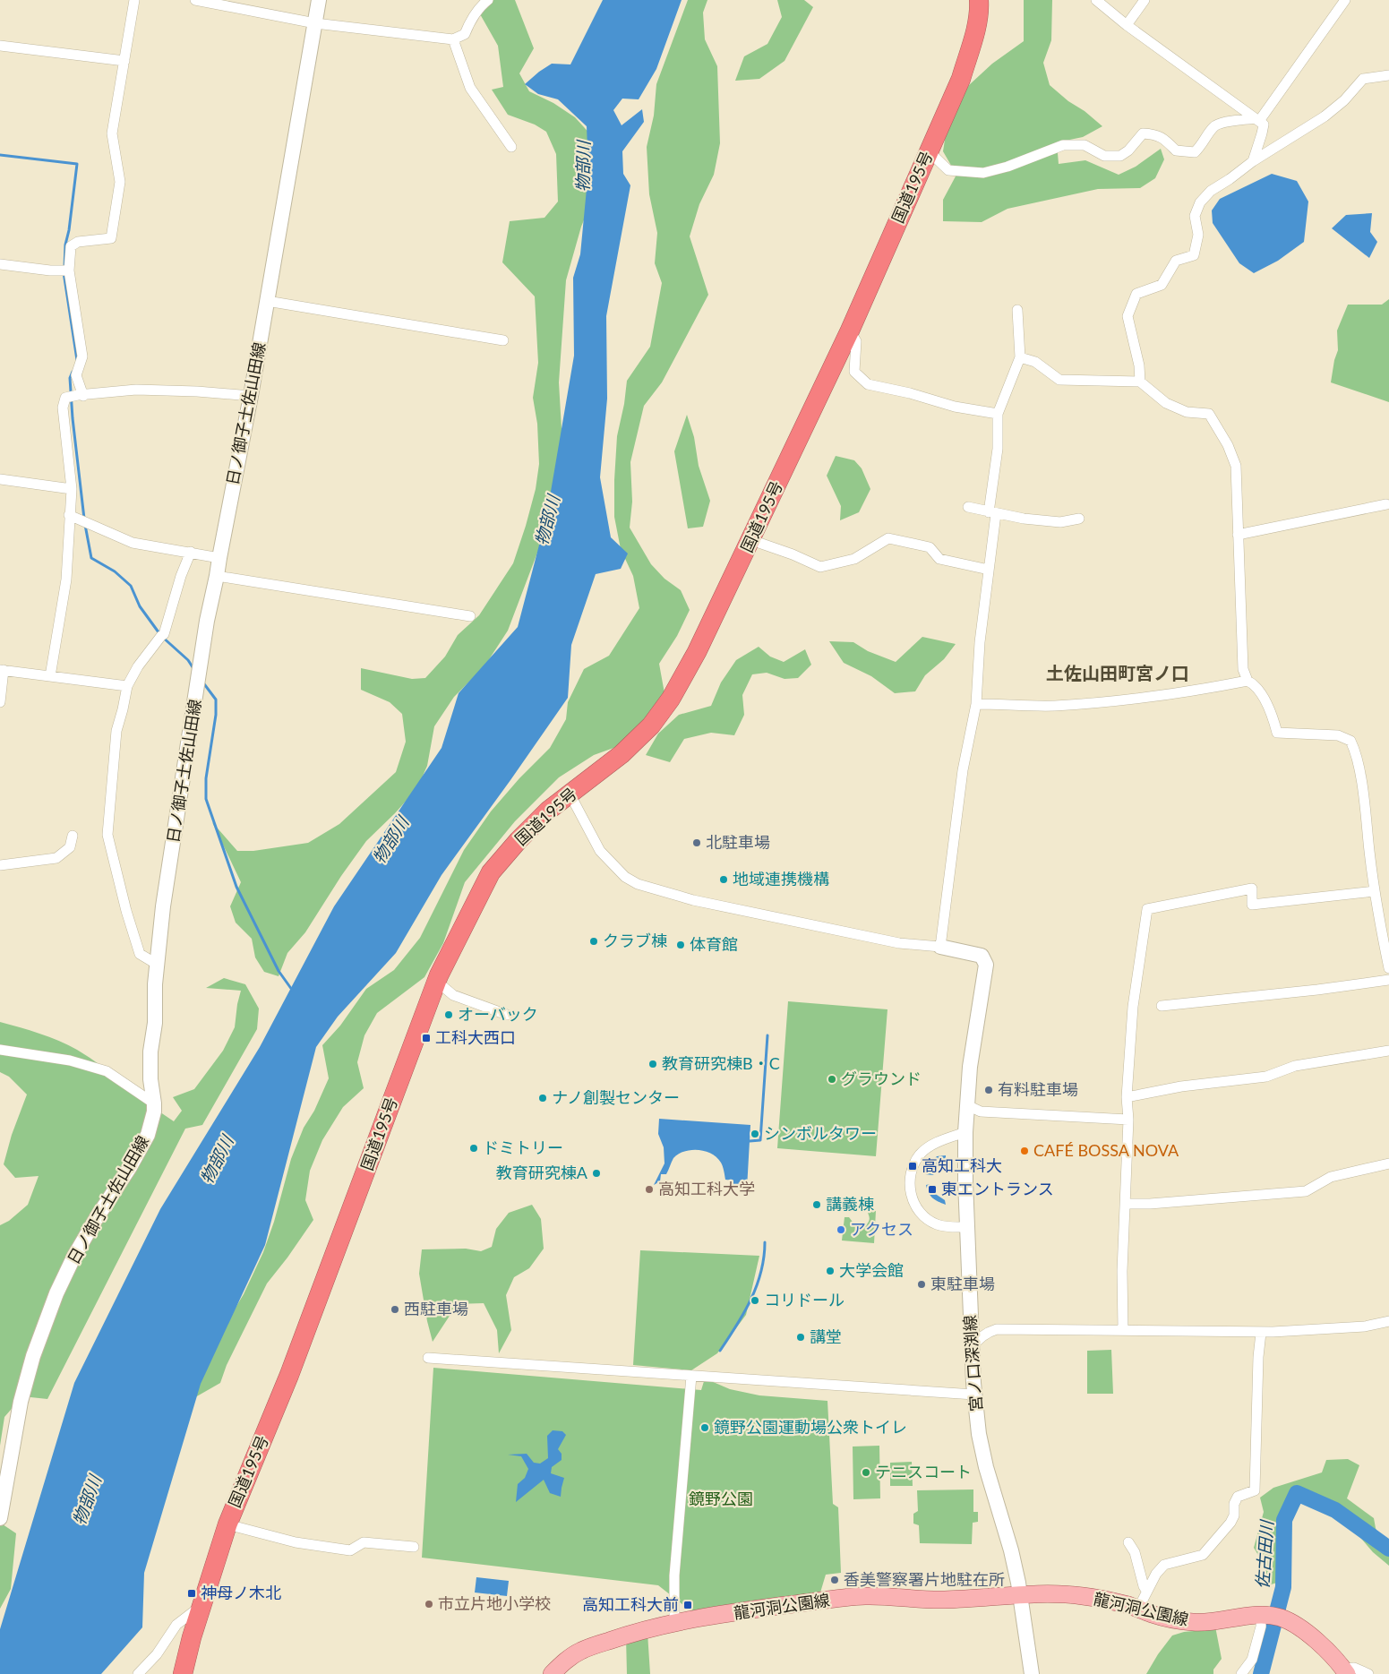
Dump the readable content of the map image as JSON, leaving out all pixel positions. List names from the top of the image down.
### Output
{
  "streets": {
    "highway": ["国道195号"],
    "main road": ["日ノ御子土佐山田線", "宮ノ口深渕線", "龍河洞公園線"]
  },
  "crossings": [
    ["宮ノ口深渕線", "龍河洞公園線"]
  ],
  "districts": ["土佐山田町宮ノ口"],
  "water": ["物部川", "佐古田川"],
  "parks": ["鏡野公園"],
  "places": {
    "other": [
      "北駐車場",
      "地域連携機構",
      "クラブ棟",
      "体育館",
      "オーバック",
      "教育研究棟B・C",
      "グラウンド",
      "有料駐車場",
      "ナノ創製センター",
      "シンボルタワー",
      "ドミトリー",
      "CAFÉ BOSSA NOVA",
      "教育研究棟A",
      "高知工科大学",
      "講義棟",
      "アクセス",
      "大学会館",
      "東駐車場",
      "コリドール",
      "西駐車場",
      "講堂",
      "鏡野公園運動場公衆トイレ",
      "テニスコート",
      "香美警察署片地駐在所",
      "市立片地小学校"
    ],
    "transit": [
      "工科大西口",
      "高知工科大",
      "東エントランス",
      "神母ノ木北",
      "高知工科大前"
    ]
  }
}
